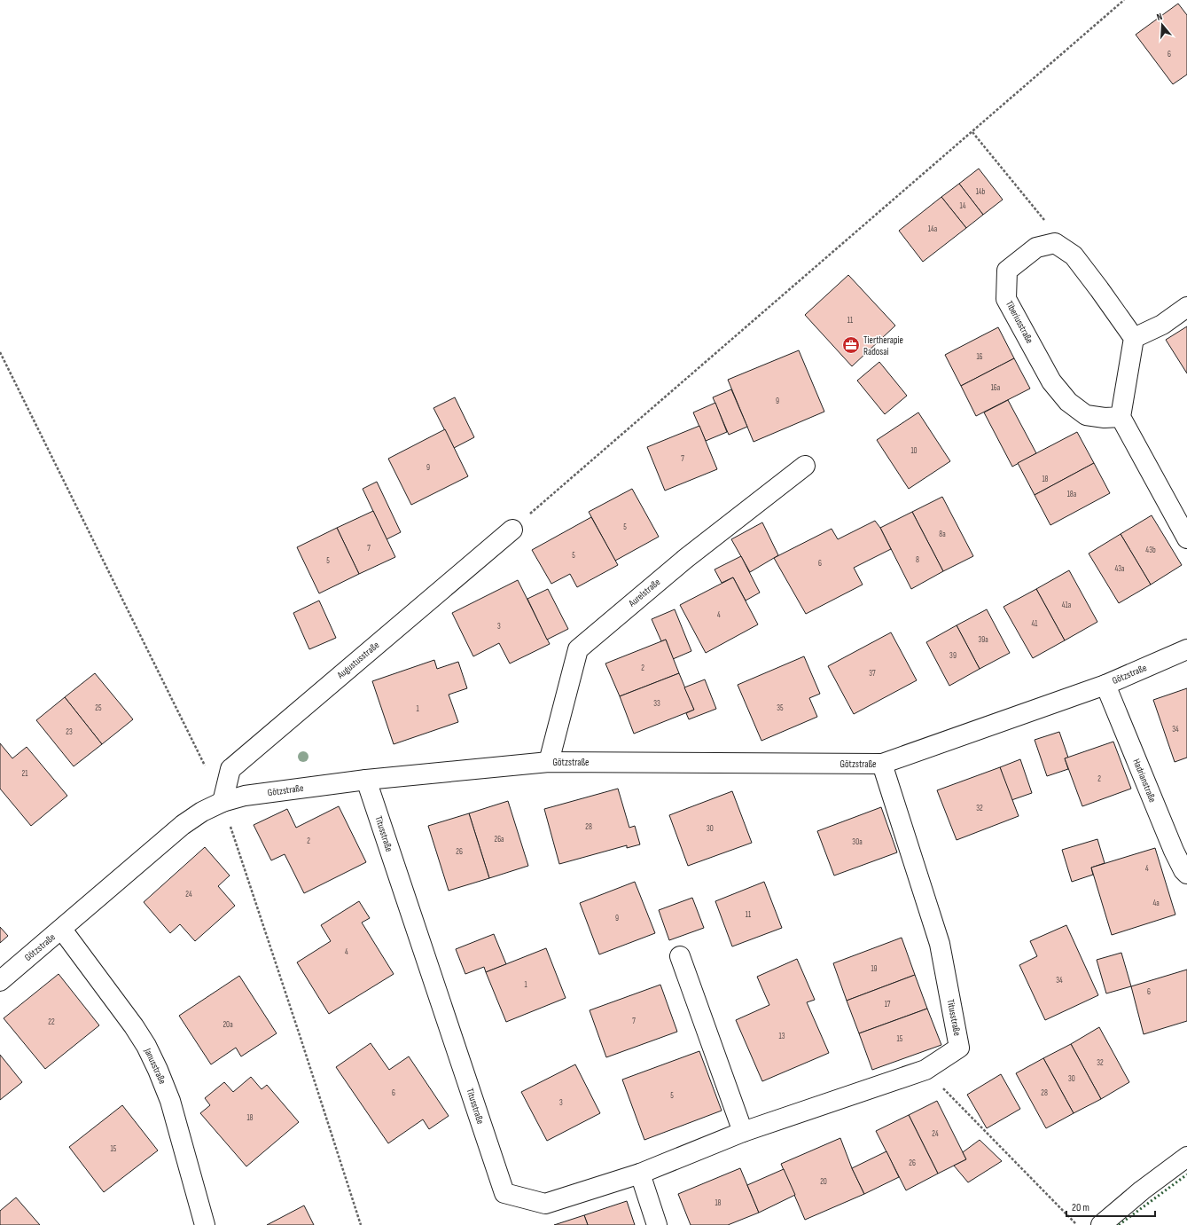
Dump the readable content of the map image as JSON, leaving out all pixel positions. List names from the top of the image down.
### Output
{
  "streets": {
    "street": [
      "Tiberiusstraße",
      "Aurelstraße",
      "Augustusstraße",
      "Götzstraße",
      "Hadrianstraße",
      "Titusstraße",
      "Janusstraße"
    ]
  },
  "crossings": [
    ["Aurelstraße", "Götzstraße"],
    ["Augustusstraße", "Götzstraße"],
    ["Götzstraße", "Hadrianstraße"],
    ["Götzstraße", "Titusstraße"],
    ["Götzstraße", "Janusstraße"]
  ],
  "places": {
    "office": ["Tiertherapie Radosai"]
  },
  "house_numbers": [
    "6",
    "14b",
    "14",
    "14a",
    "11",
    "16",
    "16a",
    "9",
    "10",
    "7",
    "9",
    "18",
    "18a",
    "5",
    "8a",
    "7",
    "43b",
    "5",
    "8",
    "5",
    "6",
    "43a",
    "41a",
    "4",
    "41",
    "3",
    "39a",
    "39",
    "2",
    "37",
    "33",
    "25",
    "35",
    "1",
    "34",
    "23",
    "21",
    "2",
    "32",
    "28",
    "30",
    "26a",
    "2",
    "30a",
    "26",
    "4",
    "24",
    "4a",
    "11",
    "9",
    "4",
    "19",
    "34",
    "1",
    "6",
    "17",
    "7",
    "22",
    "20a",
    "13",
    "15",
    "32",
    "30",
    "6",
    "28",
    "5",
    "3",
    "18",
    "24",
    "15",
    "26",
    "20",
    "18"
  ],
  "scale_bar": "20 m",
  "north": "top"
}
